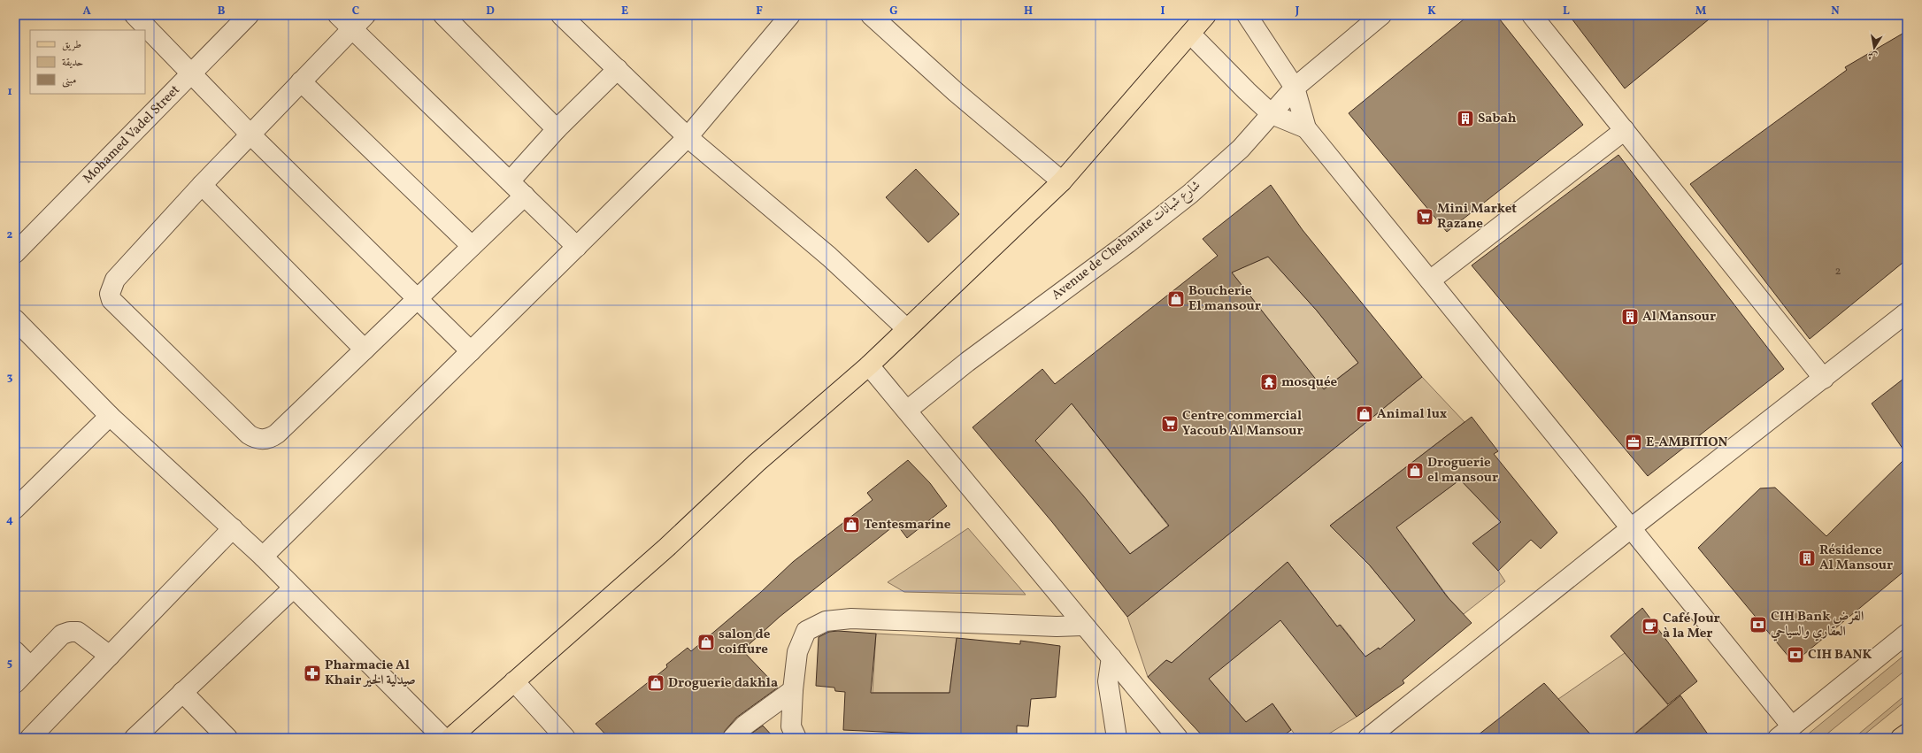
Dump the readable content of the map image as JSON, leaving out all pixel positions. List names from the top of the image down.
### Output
{
  "streets": {
    "street": ["Mohamed Vadel Street", "Avenue de Chebanate شارع شبانات"]
  },
  "places": {
    "building": ["Sabah", "Al Mansour", "Résidence Al Mansour"],
    "supermarket": ["Mini Market Razane", "Centre commercial Yacoub Al Mansour"],
    "shop": [
      "Boucherie El mansour",
      "Animal lux",
      "Droguerie el mansour",
      "Tentesmarine",
      "salon de coiffure",
      "Droguerie dakhla"
    ],
    "temple": ["mosquée"],
    "office": ["E-AMBITION"],
    "bank": ["CIH Bank القرض العقاري والسياحي", "CIH BANK"],
    "cafe": ["Café Jour à la Mer"],
    "pharmacy": ["Pharmacie Al Khair صيدلية الخير"]
  },
  "house_numbers": ["2"],
  "legend": ["طريق", "حديقة", "مبنى"],
  "north": "bottom",
  "grid": {
    "columns": [
      "A",
      "B",
      "C",
      "D",
      "E",
      "F",
      "G",
      "H",
      "I",
      "J",
      "K",
      "L",
      "M",
      "N"
    ],
    "rows": [
      "1",
      "2",
      "3",
      "4",
      "5"
    ]
  }
}
